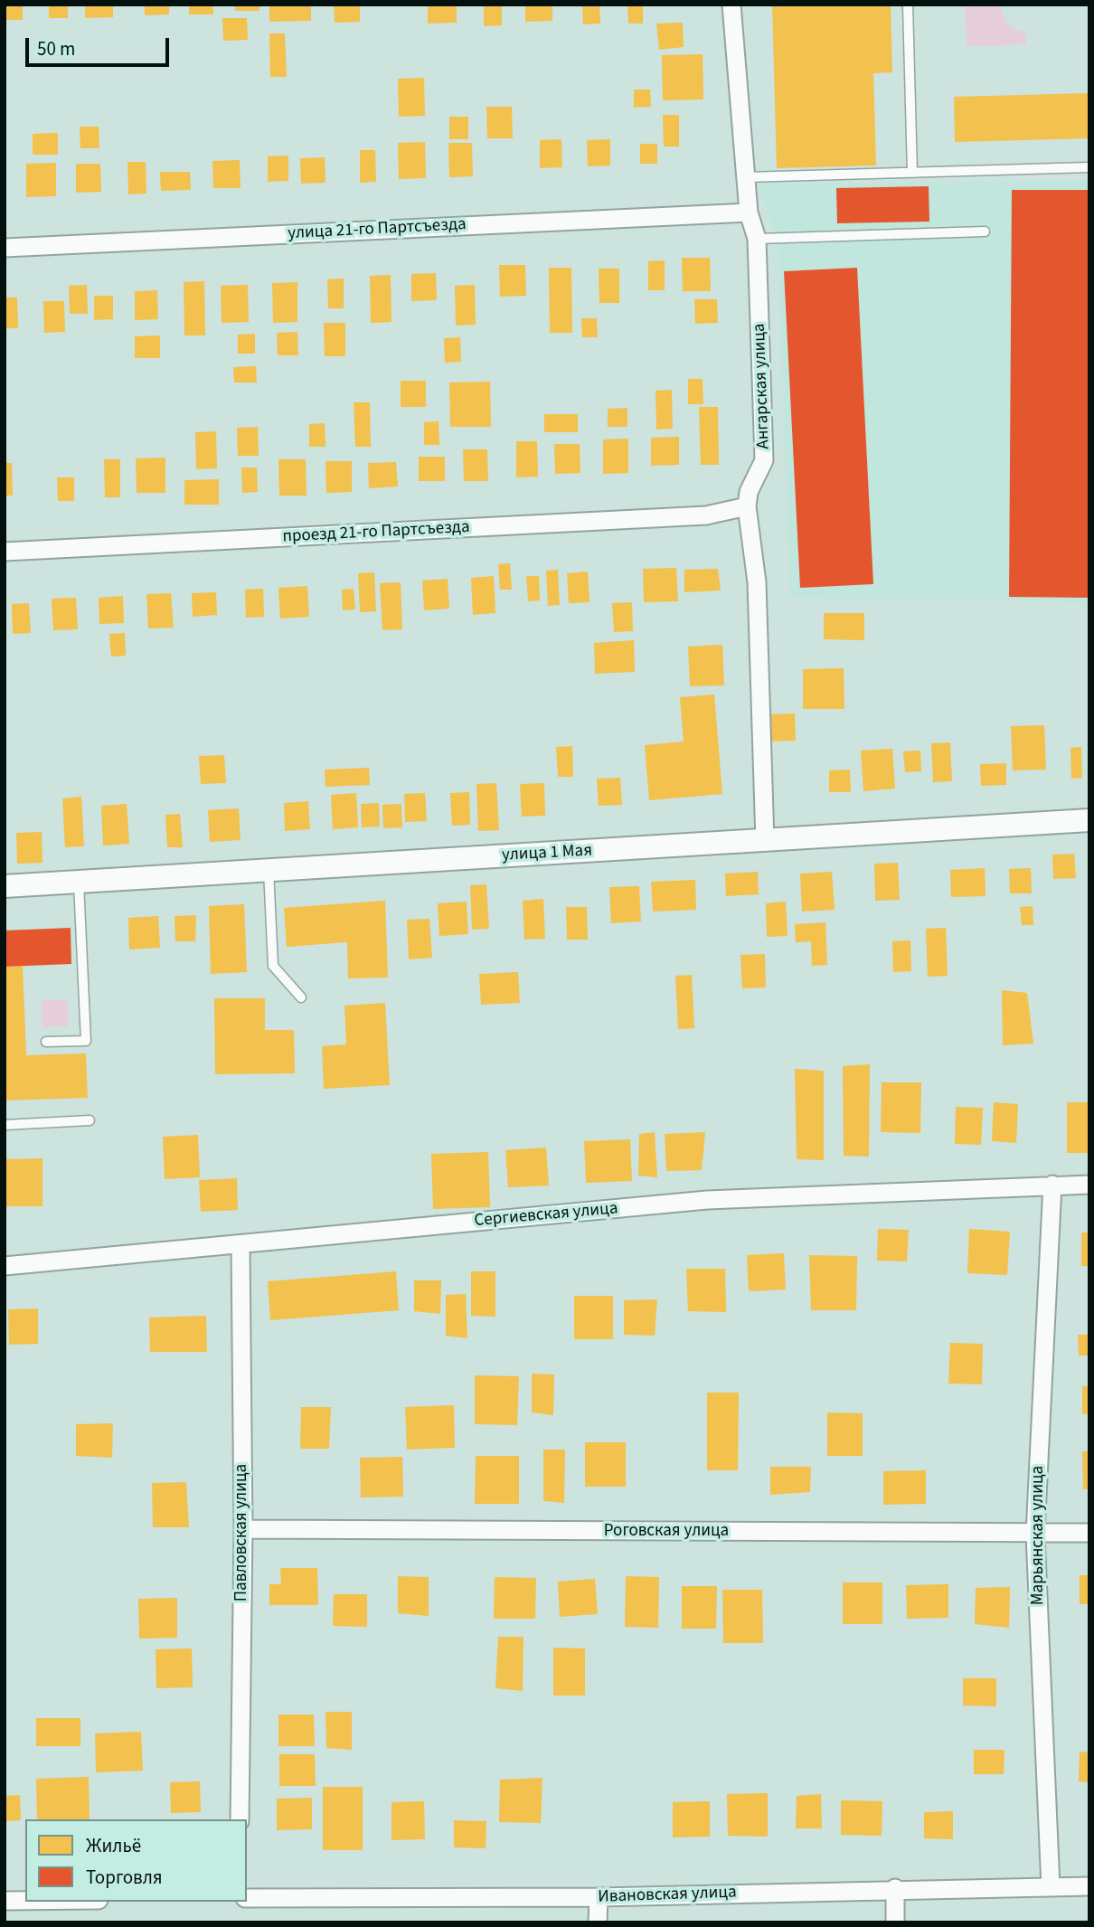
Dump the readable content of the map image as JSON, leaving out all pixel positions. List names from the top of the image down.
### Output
{
  "streets": {
    "street": [
      "улица 21-го Партсъезда",
      "Ангарская улица",
      "проезд 21-го Партсъезда",
      "улица 1 Мая",
      "Сергиевская улица",
      "Роговская улица",
      "Павловская улица",
      "Марьянская улица",
      "Ивановская улица"
    ]
  },
  "crossings": [
    ["улица 21-го Партсъезда", "Ангарская улица"],
    ["Ангарская улица", "проезд 21-го Партсъезда"],
    ["Ангарская улица", "улица 1 Мая"],
    ["Сергиевская улица", "Павловская улица"],
    ["Сергиевская улица", "Марьянская улица"],
    ["Роговская улица", "Павловская улица"],
    ["Роговская улица", "Марьянская улица"],
    ["Марьянская улица", "Ивановская улица"]
  ],
  "legend": ["Жильё", "Торговля"],
  "scale_bar": "50 m"
}
